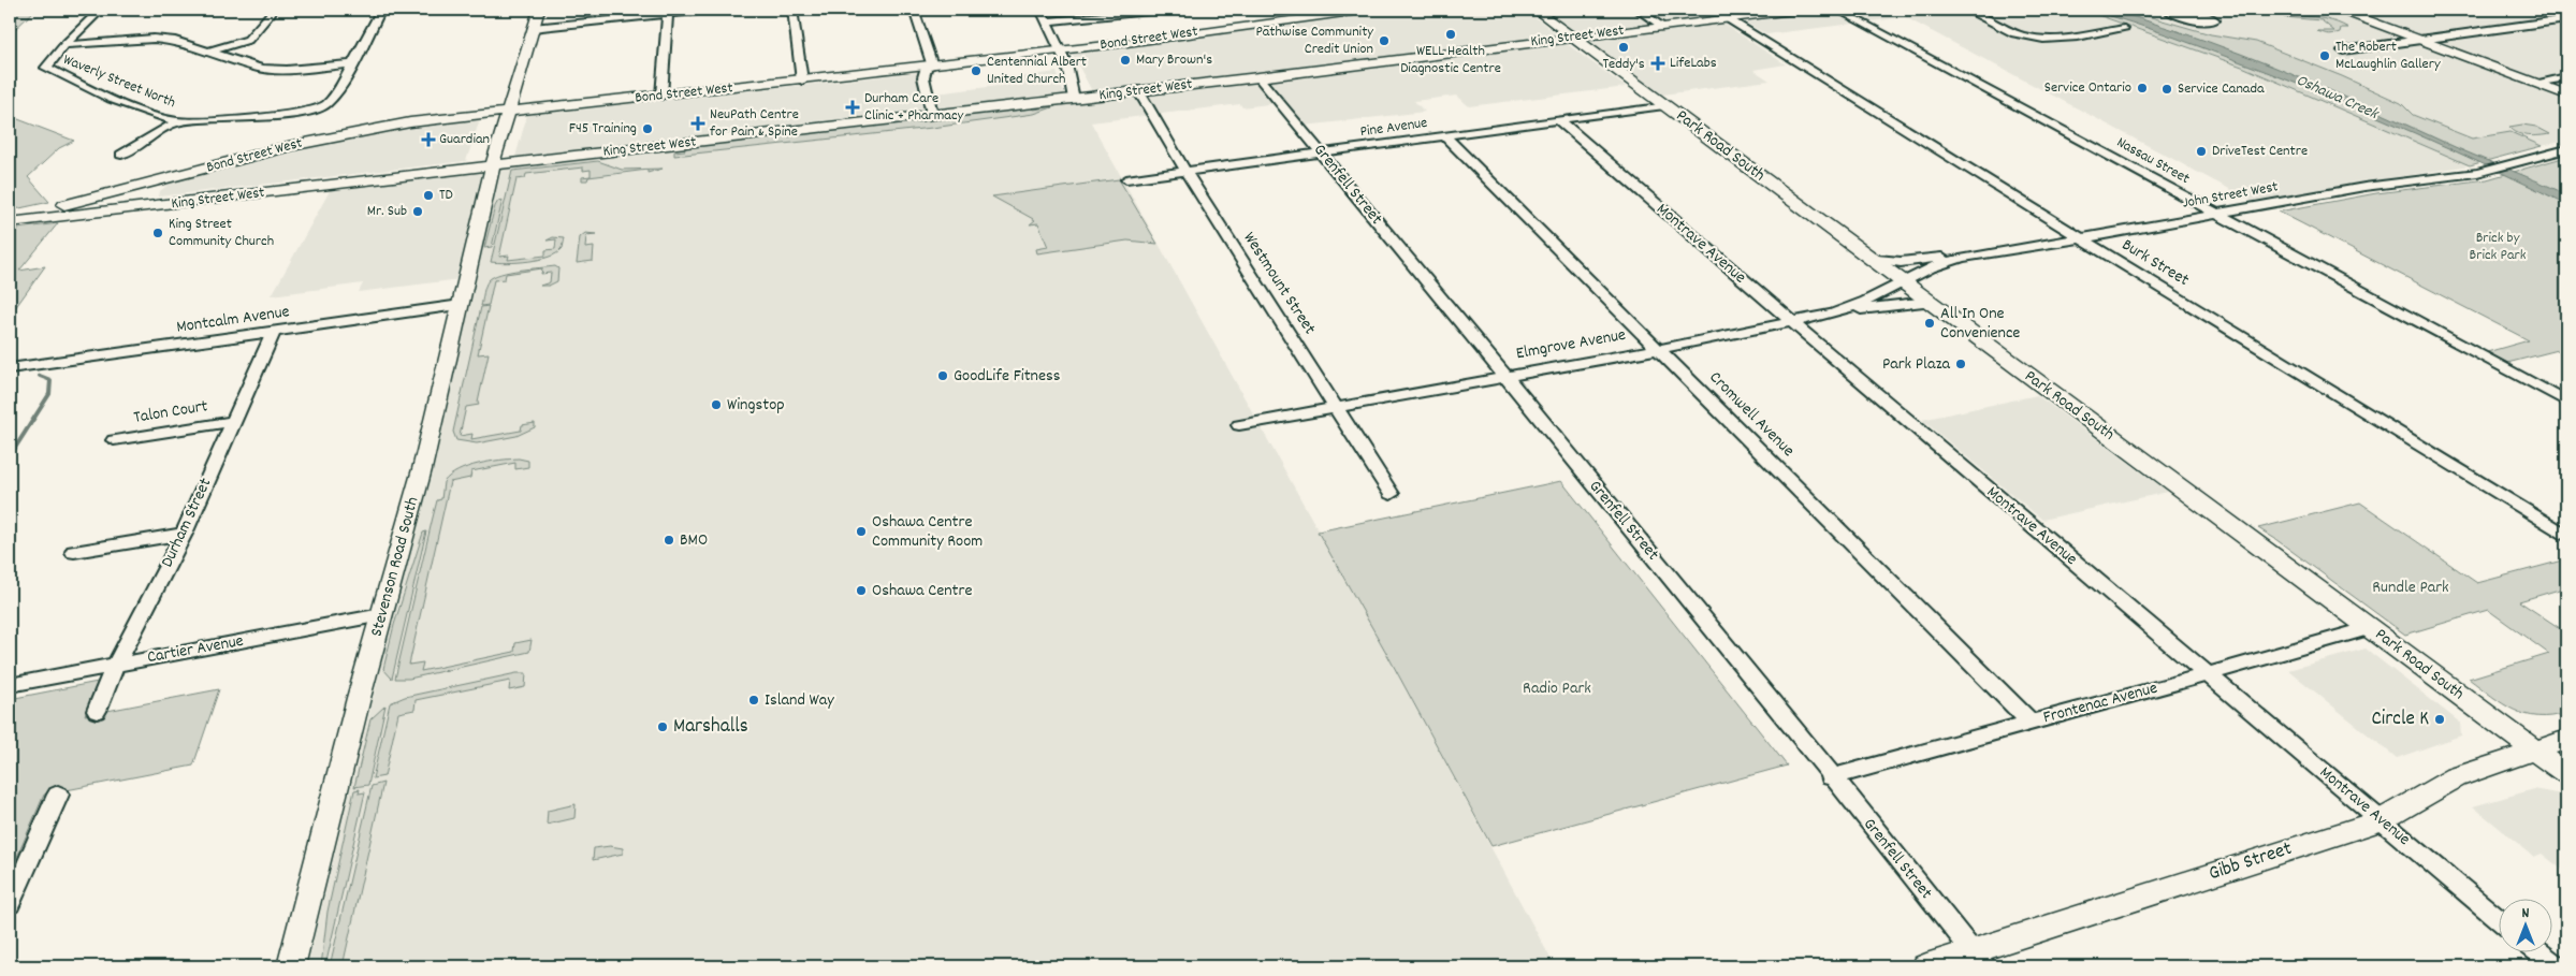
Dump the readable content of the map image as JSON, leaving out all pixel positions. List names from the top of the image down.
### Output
{
  "streets": {
    "main road": [
      "King Street West",
      "Bond Street West",
      "Park Road South",
      "Stevenson Road South",
      "Gibb Street"
    ],
    "street": [
      "Waverly Street North",
      "Pine Avenue",
      "Nassau Street",
      "Grenfell Street",
      "John Street West",
      "Montrave Avenue",
      "Burk Street",
      "Westmount Street",
      "Montcalm Avenue",
      "Elmgrove Avenue",
      "Talon Court",
      "Cromwell Avenue",
      "Durham Street",
      "Cartier Avenue",
      "Frontenac Avenue"
    ]
  },
  "crossings": [
    ["King Street West", "Park Road South"],
    ["King Street West", "Grenfell Street"],
    ["King Street West", "Burk Street"],
    ["King Street West", "Westmount Street"],
    ["King Street West", "Stevenson Road South"],
    ["Bond Street West", "Stevenson Road South"],
    ["Pine Avenue", "Park Road South"],
    ["Pine Avenue", "Grenfell Street"],
    ["Pine Avenue", "Montrave Avenue"],
    ["Pine Avenue", "Westmount Street"],
    ["Pine Avenue", "Cromwell Avenue"],
    ["Park Road South", "John Street West"],
    ["Park Road South", "Elmgrove Avenue"],
    ["Park Road South", "Frontenac Avenue"],
    ["Park Road South", "Gibb Street"],
    ["Nassau Street", "John Street West"],
    ["Grenfell Street", "Elmgrove Avenue"],
    ["Grenfell Street", "Frontenac Avenue"],
    ["Grenfell Street", "Gibb Street"],
    ["John Street West", "Burk Street"],
    ["John Street West", "Elmgrove Avenue"],
    ["Montrave Avenue", "Elmgrove Avenue"],
    ["Montrave Avenue", "Frontenac Avenue"],
    ["Montrave Avenue", "Gibb Street"],
    ["Westmount Street", "Elmgrove Avenue"],
    ["Montcalm Avenue", "Durham Street"],
    ["Montcalm Avenue", "Stevenson Road South"],
    ["Elmgrove Avenue", "Cromwell Avenue"],
    ["Talon Court", "Durham Street"],
    ["Cromwell Avenue", "Frontenac Avenue"],
    ["Durham Street", "Cartier Avenue"],
    ["Stevenson Road South", "Cartier Avenue"]
  ],
  "water": ["Oshawa Creek"],
  "parks": ["Brick by Brick Park", "Rundle Park", "Radio Park"],
  "places": {
    "other": [
      "WELL Health Diagnostic Centre",
      "Pathwise Community Credit Union",
      "Teddy's",
      "The Robert McLaughlin Gallery",
      "Mary Brown's",
      "Centennial Albert United Church",
      "Service Ontario",
      "Service Canada",
      "F45 Training",
      "DriveTest Centre",
      "TD",
      "Mr. Sub",
      "King Street Community Church",
      "All In One Convenience",
      "Park Plaza",
      "GoodLife Fitness",
      "Wingstop",
      "Oshawa Centre Community Room",
      "BMO",
      "Oshawa Centre",
      "Island Way",
      "Circle K",
      "Marshalls"
    ],
    "health": [
      "LifeLabs",
      "Durham Care Clinic + Pharmacy",
      "NeuPath Centre for Pain & Spine",
      "Guardian"
    ]
  },
  "north": "top"
}
